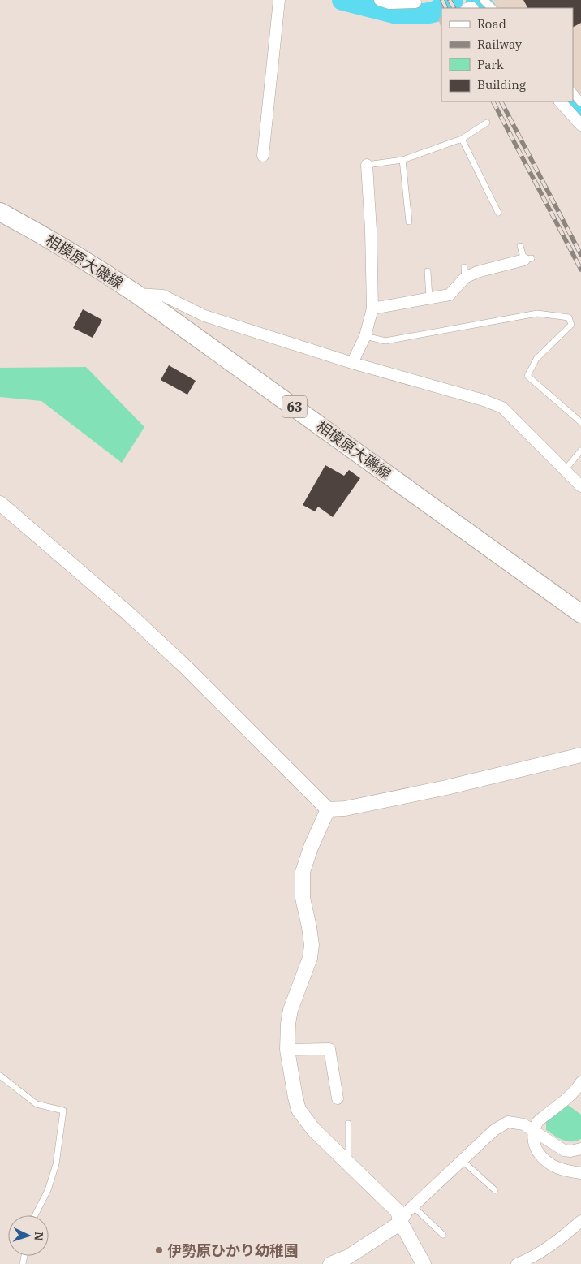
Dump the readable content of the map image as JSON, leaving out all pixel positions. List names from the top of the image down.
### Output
{
  "streets": {
    "main road": ["相模原大磯線", "63"]
  },
  "places": ["伊勢原ひかり幼稚園"],
  "legend": [
    "Road",
    "Railway",
    "Park",
    "Building"
  ],
  "north": "right"
}
